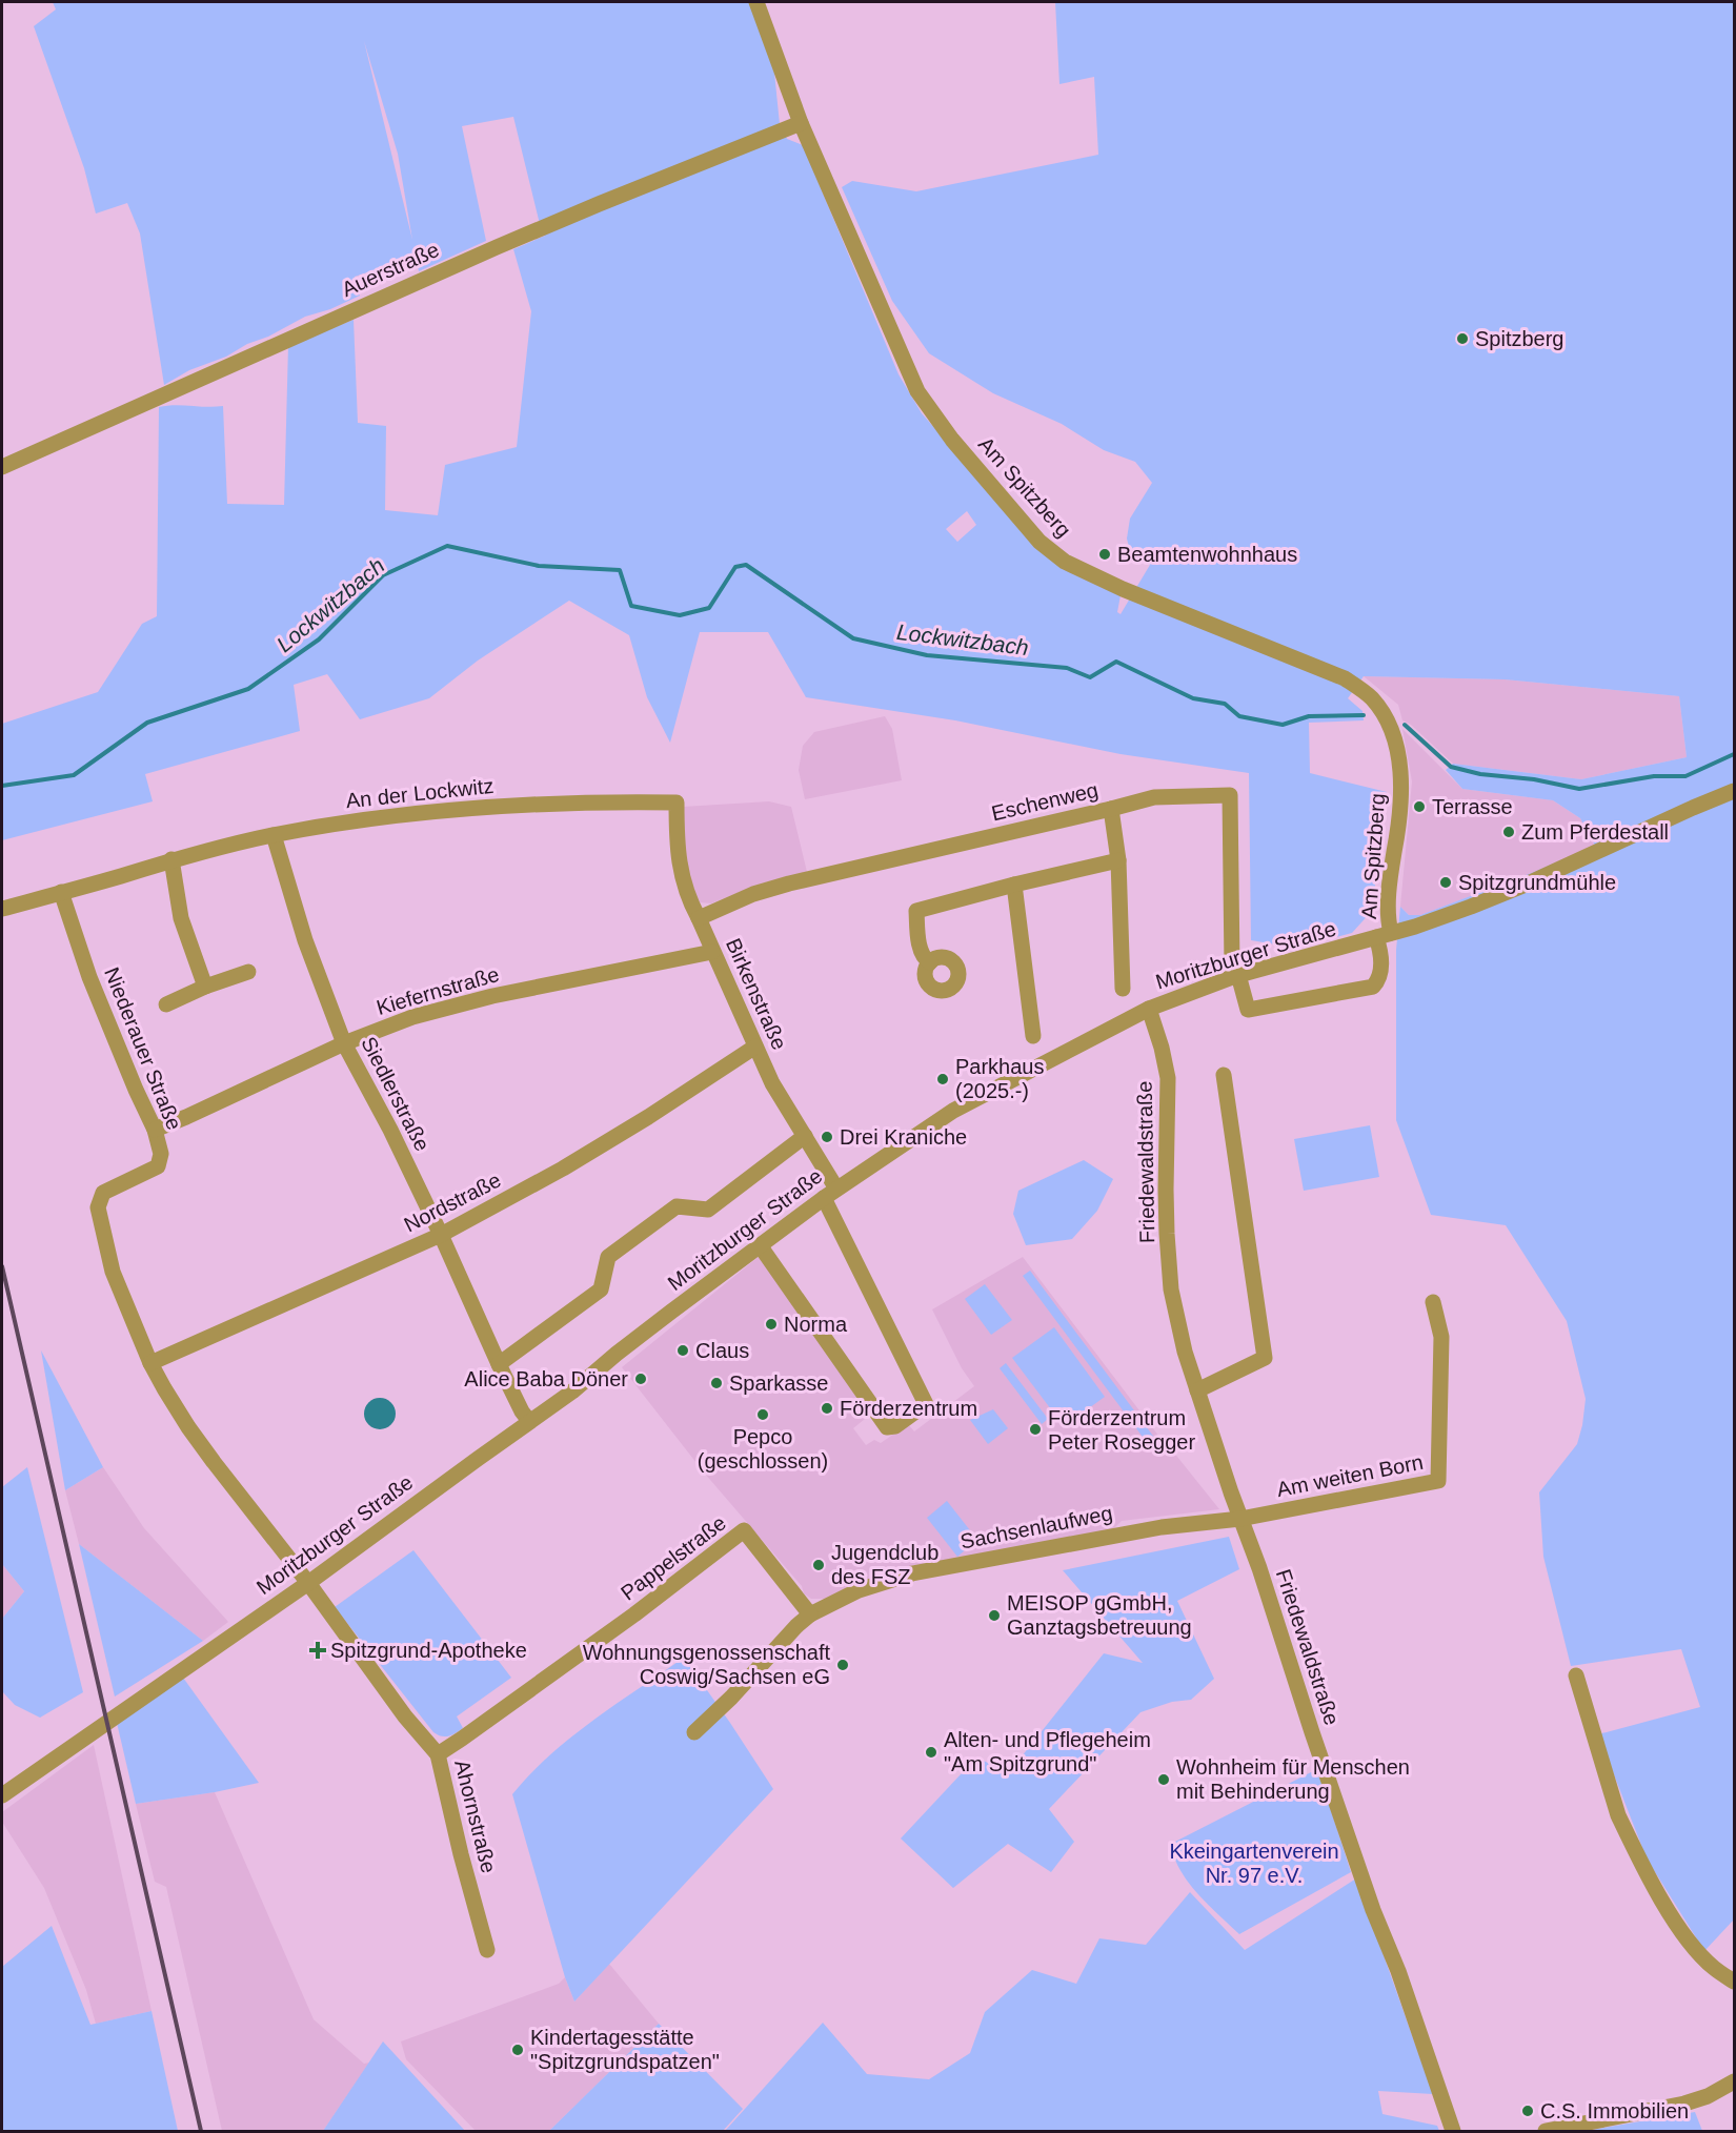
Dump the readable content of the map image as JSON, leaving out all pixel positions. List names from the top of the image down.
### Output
{
  "streets": {
    "street": [
      "Auerstraße",
      "Am Spitzberg",
      "An der Lockwitz",
      "Eschenweg",
      "Moritzburger Straße",
      "Kiefernstraße",
      "Birkenstraße",
      "Niederauer Straße",
      "Siedlerstraße",
      "Friedewaldstraße",
      "Nordstraße",
      "Am weiten Born",
      "Sachsenlaufweg",
      "Pappelstraße",
      "Ahornstraße"
    ]
  },
  "crossings": [
    ["Auerstraße", "Am Spitzberg"],
    ["Am Spitzberg", "Eschenweg"],
    ["Am Spitzberg", "Moritzburger Straße"],
    ["An der Lockwitz", "Birkenstraße"],
    ["An der Lockwitz", "Niederauer Straße"],
    ["An der Lockwitz", "Siedlerstraße"],
    ["Eschenweg", "Moritzburger Straße"],
    ["Eschenweg", "Birkenstraße"],
    ["Moritzburger Straße", "Birkenstraße"],
    ["Moritzburger Straße", "Niederauer Straße"],
    ["Moritzburger Straße", "Siedlerstraße"],
    ["Moritzburger Straße", "Friedewaldstraße"],
    ["Moritzburger Straße", "Ahornstraße"],
    ["Kiefernstraße", "Birkenstraße"],
    ["Kiefernstraße", "Niederauer Straße"],
    ["Kiefernstraße", "Siedlerstraße"],
    ["Birkenstraße", "Nordstraße"],
    ["Niederauer Straße", "Nordstraße"],
    ["Niederauer Straße", "Ahornstraße"],
    ["Siedlerstraße", "Nordstraße"],
    ["Friedewaldstraße", "Am weiten Born"],
    ["Friedewaldstraße", "Sachsenlaufweg"],
    ["Am weiten Born", "Sachsenlaufweg"],
    ["Sachsenlaufweg", "Pappelstraße"],
    ["Pappelstraße", "Ahornstraße"]
  ],
  "water": ["Lockwitzbach"],
  "parks": ["Kkeingartenverein Nr. 97 e.V."],
  "places": {
    "other": [
      "Spitzberg",
      "Beamtenwohnhaus",
      "Terrasse",
      "Zum Pferdestall",
      "Spitzgrundmühle",
      "Parkhaus (2025.-)",
      "Drei Kraniche",
      "Norma",
      "Claus",
      "Alice Baba Döner",
      "Sparkasse",
      "Förderzentrum",
      "Pepco (geschlossen)",
      "Förderzentrum Peter Rosegger",
      "Jugendclub des FSZ",
      "MEISOP gGmbH, Ganztagsbetreuung",
      "Wohnungsgenossenschaft Coswig/Sachsen eG",
      "Alten- und Pflegeheim \"Am Spitzgrund\"",
      "Wohnheim für Menschen mit Behinderung",
      "Kindertagesstätte \"Spitzgrundspatzen\"",
      "C.S. Immobilien"
    ],
    "health": ["Spitzgrund-Apotheke"]
  }
}
